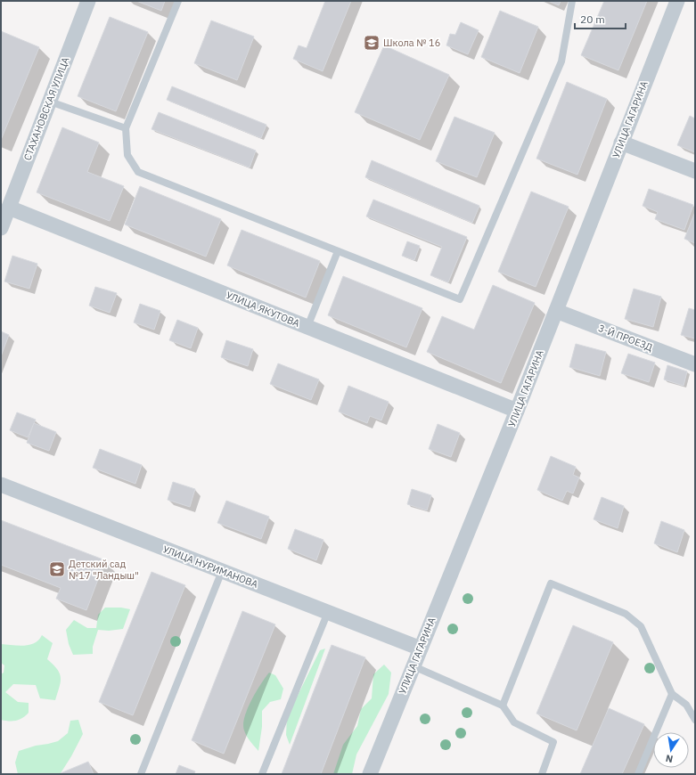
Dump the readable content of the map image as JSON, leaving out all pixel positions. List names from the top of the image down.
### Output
{
  "streets": {
    "street": [
      "СТАХАНОВСКАЯ УЛИЦА",
      "УЛИЦА ГАГАРИНА",
      "УЛИЦА ЯКУТОВА",
      "3-Й ПРОЕЗД",
      "УЛИЦА НУРИМАНОВА"
    ]
  },
  "crossings": [
    ["СТАХАНОВСКАЯ УЛИЦА", "УЛИЦА ЯКУТОВА"],
    ["УЛИЦА ГАГАРИНА", "УЛИЦА ЯКУТОВА"],
    ["УЛИЦА ГАГАРИНА", "3-Й ПРОЕЗД"],
    ["УЛИЦА ГАГАРИНА", "УЛИЦА НУРИМАНОВА"]
  ],
  "places": {
    "school or university": ["Школа № 16", "Детский сад №17 \"Ландыш\""]
  },
  "scale_bar": "20 m",
  "north": "bottom"
}
